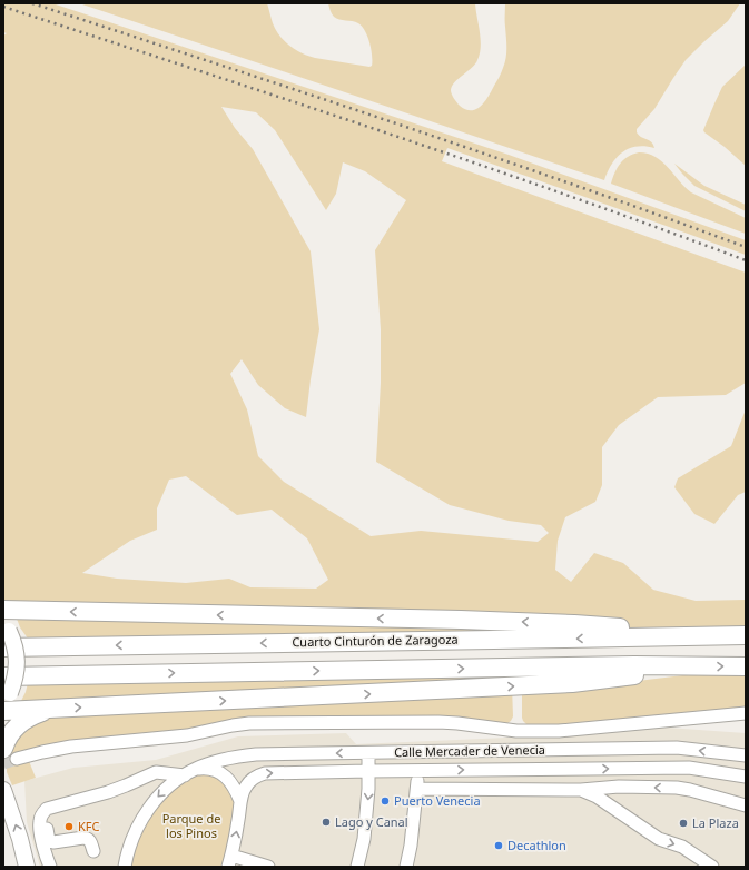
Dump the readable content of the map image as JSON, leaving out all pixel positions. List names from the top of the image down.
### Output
{
  "streets": {
    "highway": ["Cuarto Cinturón de Zaragoza"],
    "street": ["Calle Mercader de Venecia"]
  },
  "parks": ["Parque de los Pinos"],
  "places": [
    "Puerto Venecia",
    "Lago y Canal",
    "La Plaza",
    "KFC",
    "Decathlon"
  ]
}
